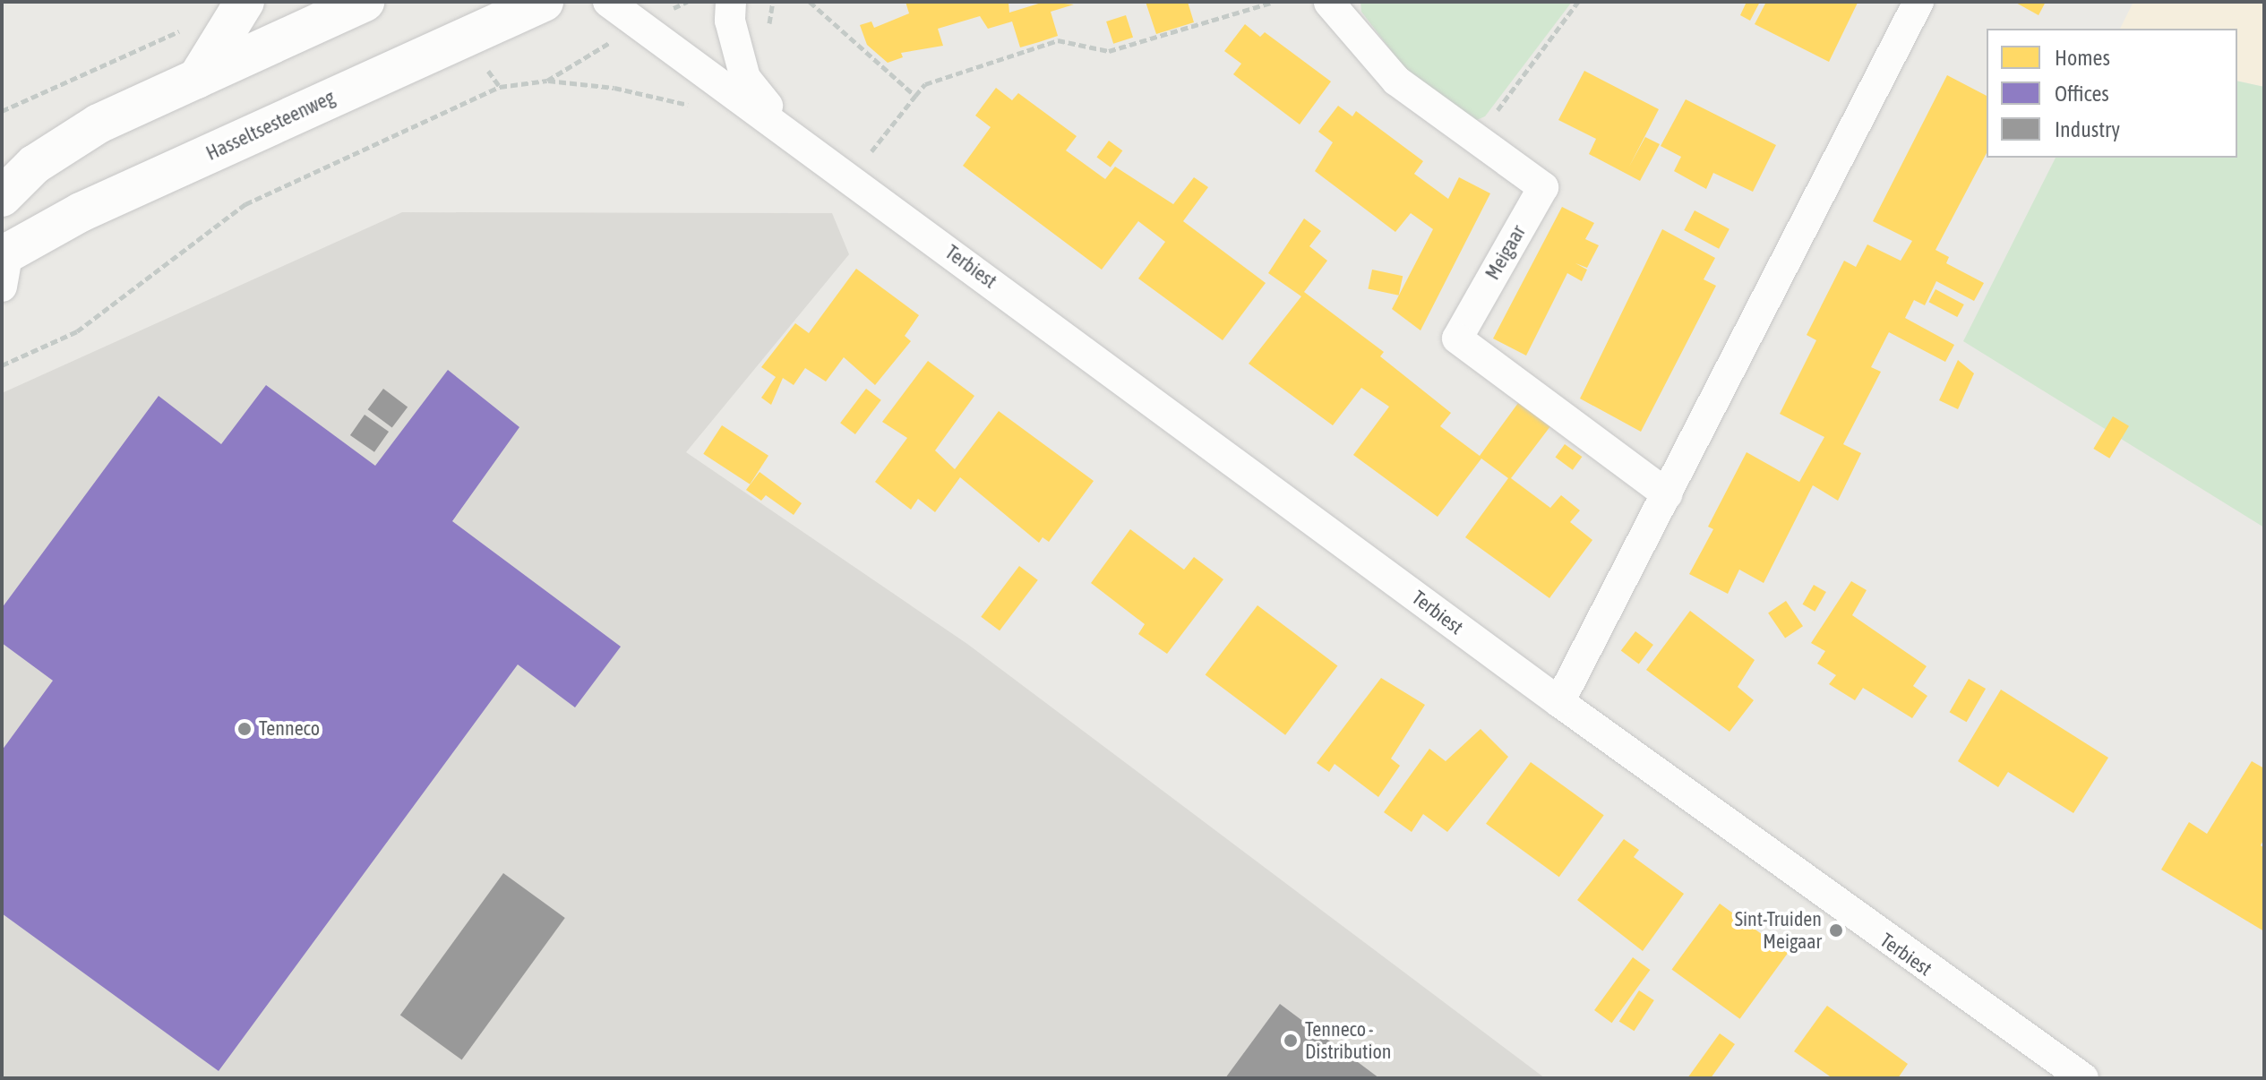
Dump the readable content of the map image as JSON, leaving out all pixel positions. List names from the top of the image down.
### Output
{
  "streets": {
    "main road": ["Hasseltsesteenweg"],
    "street": ["Meigaar", "Terbiest"]
  },
  "places": ["Tenneco", "Sint-Truiden Meigaar", "Tenneco - Distribution"],
  "legend": ["Homes", "Offices", "Industry"]
}
